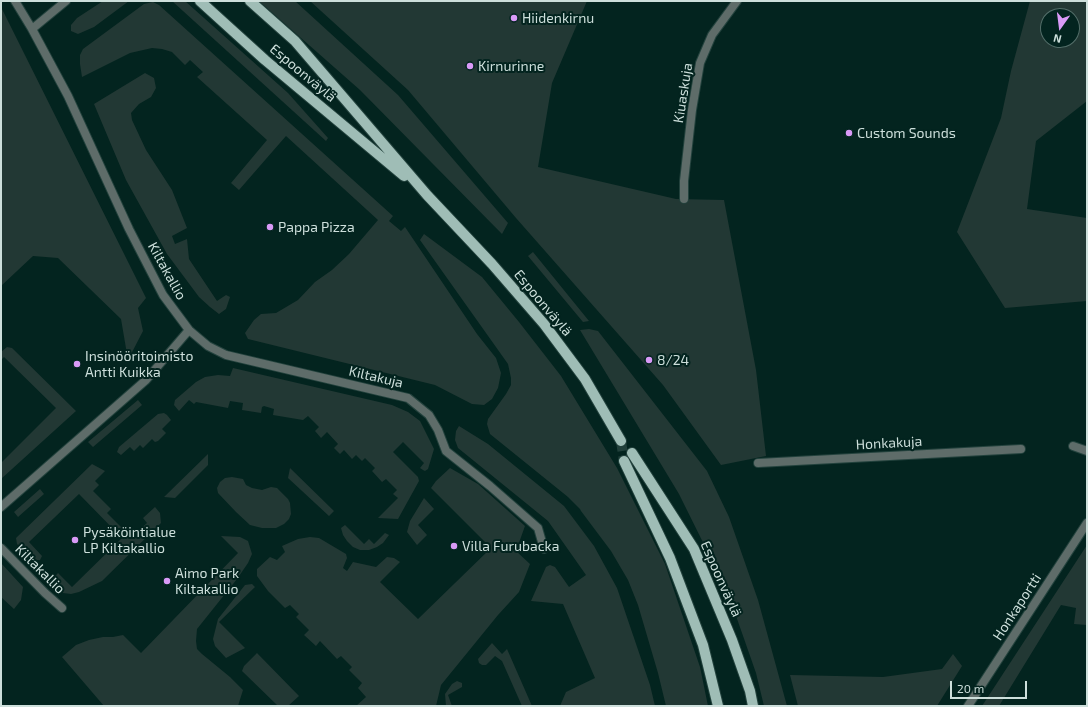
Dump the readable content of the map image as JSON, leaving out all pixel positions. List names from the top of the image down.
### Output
{
  "streets": {
    "main road": ["Espoonväylä"],
    "street": [
      "Kiuaskuja",
      "Kiltakallio",
      "Kiltakuja",
      "Honkakuja",
      "Honkaportti"
    ]
  },
  "crossings": [
    ["Kiltakallio", "Kiltakuja"]
  ],
  "places": [
    "Hiidenkirnu",
    "Kirnurinne",
    "Custom Sounds",
    "Pappa Pizza",
    "8/24",
    "Insinööritoimisto Antti Kuikka",
    "Pysäköintialue LP Kiltakallio",
    "Villa Furubacka",
    "Aimo Park Kiltakallio"
  ],
  "scale_bar": "20 m",
  "north": "bottom"
}
